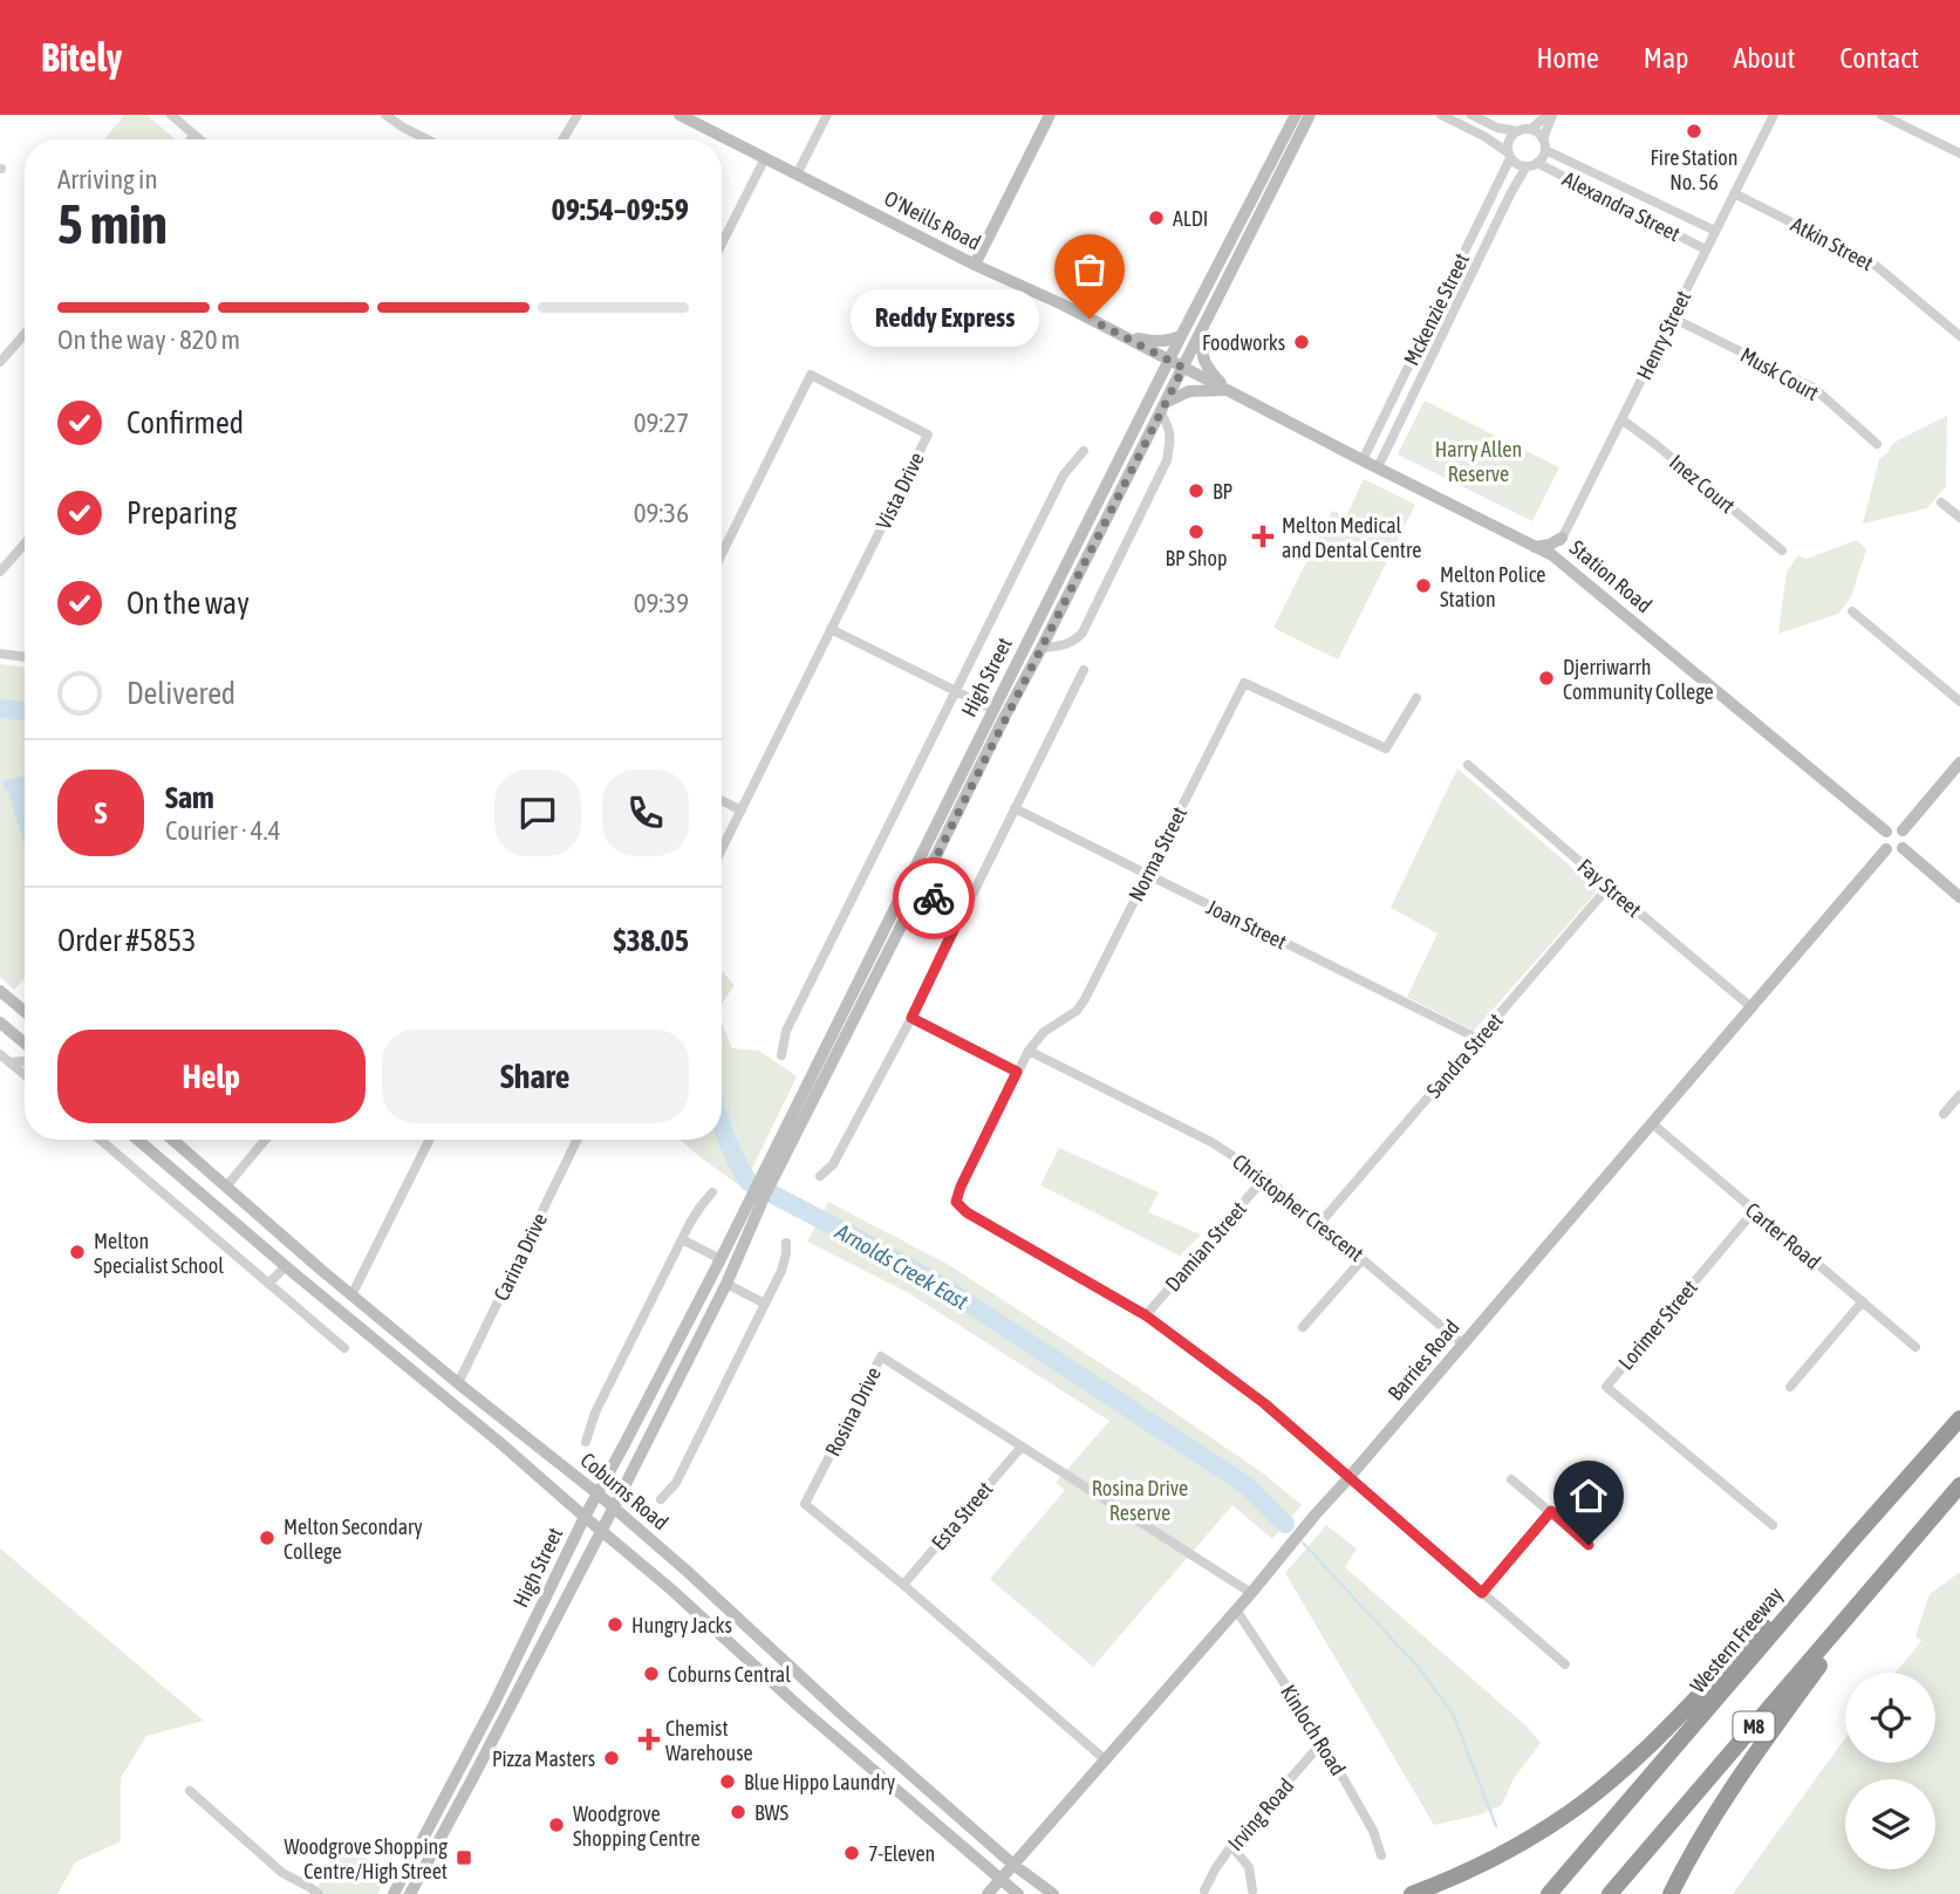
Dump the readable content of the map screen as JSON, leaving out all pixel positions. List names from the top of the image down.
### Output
{
  "streets": {
    "highway": ["Western Freeway", "M8"],
    "street": [
      "Alexandra Street",
      "O'Neills Road",
      "Atkin Street",
      "Mckenzie Street",
      "Henry Street",
      "Musk Court",
      "Inez Court",
      "Vista Drive",
      "Station Road",
      "High Street",
      "Norma Street",
      "Fay Street",
      "Joan Street",
      "Sandra Street",
      "Christopher Crescent",
      "Carter Road",
      "Damian Street",
      "Carina Drive",
      "Lorimer Street",
      "Barries Road",
      "Rosina Drive",
      "Coburns Road",
      "Esta Street",
      "Kinloch Road",
      "Irving Road"
    ]
  },
  "crossings": [
    ["Alexandra Street", "Mckenzie Street"],
    ["Alexandra Street", "Henry Street"],
    ["O'Neills Road", "Station Road"],
    ["O'Neills Road", "High Street"],
    ["Atkin Street", "Henry Street"],
    ["Mckenzie Street", "Station Road"],
    ["Henry Street", "Musk Court"],
    ["Henry Street", "Inez Court"],
    ["Henry Street", "Station Road"],
    ["Station Road", "High Street"],
    ["Station Road", "Barries Road"],
    ["High Street", "Coburns Road"],
    ["Norma Street", "Joan Street"],
    ["Norma Street", "Christopher Crescent"],
    ["Norma Street", "Damian Street"],
    ["Fay Street", "Sandra Street"],
    ["Fay Street", "Barries Road"],
    ["Joan Street", "Sandra Street"],
    ["Sandra Street", "Christopher Crescent"],
    ["Christopher Crescent", "Damian Street"],
    ["Christopher Crescent", "Barries Road"],
    ["Carter Road", "Lorimer Street"],
    ["Carter Road", "Barries Road"],
    ["Carina Drive", "Coburns Road"],
    ["Barries Road", "Rosina Drive"],
    ["Barries Road", "Coburns Road"],
    ["Barries Road", "Kinloch Road"],
    ["Rosina Drive", "Esta Street"],
    ["Kinloch Road", "Irving Road"]
  ],
  "water": ["Arnolds Creek East"],
  "parks": ["Harry Allen Reserve", "Rosina Drive Reserve"],
  "places": {
    "other": [
      "Fire Station No. 56",
      "ALDI",
      "Reddy Express",
      "Foodworks",
      "BP",
      "BP Shop",
      "Melton Police Station",
      "Djerriwarrh Community College",
      "Melton Specialist School",
      "Melton Secondary College",
      "Hungry Jacks",
      "Coburns Central",
      "Pizza Masters",
      "Blue Hippo Laundry",
      "BWS",
      "Woodgrove Shopping Centre",
      "7-Eleven"
    ],
    "health": ["Melton Medical and Dental Centre", "Chemist Warehouse"],
    "transit": ["Woodgrove Shopping Centre/High Street"]
  },
  "page": {
    "header": "Bitely",
    "nav": [
      "Home",
      "Map",
      "About",
      "Contact"
    ],
    "heading": ["5 min", "Arriving in", "09:54–09:59"],
    "panel": [
      "Sam",
      "Courier · 4.4",
      "Order #5853",
      "$38.05"
    ],
    "bar": "On the way · 820 m",
    "bubble": "Reddy Express",
    "list": [
      ["Confirmed", "09:27"],
      ["Preparing", "09:36"],
      ["On the way", "09:39"],
      "Delivered"
    ],
    "round": "S",
    "buttons": ["Help", "Share"]
  }
}
